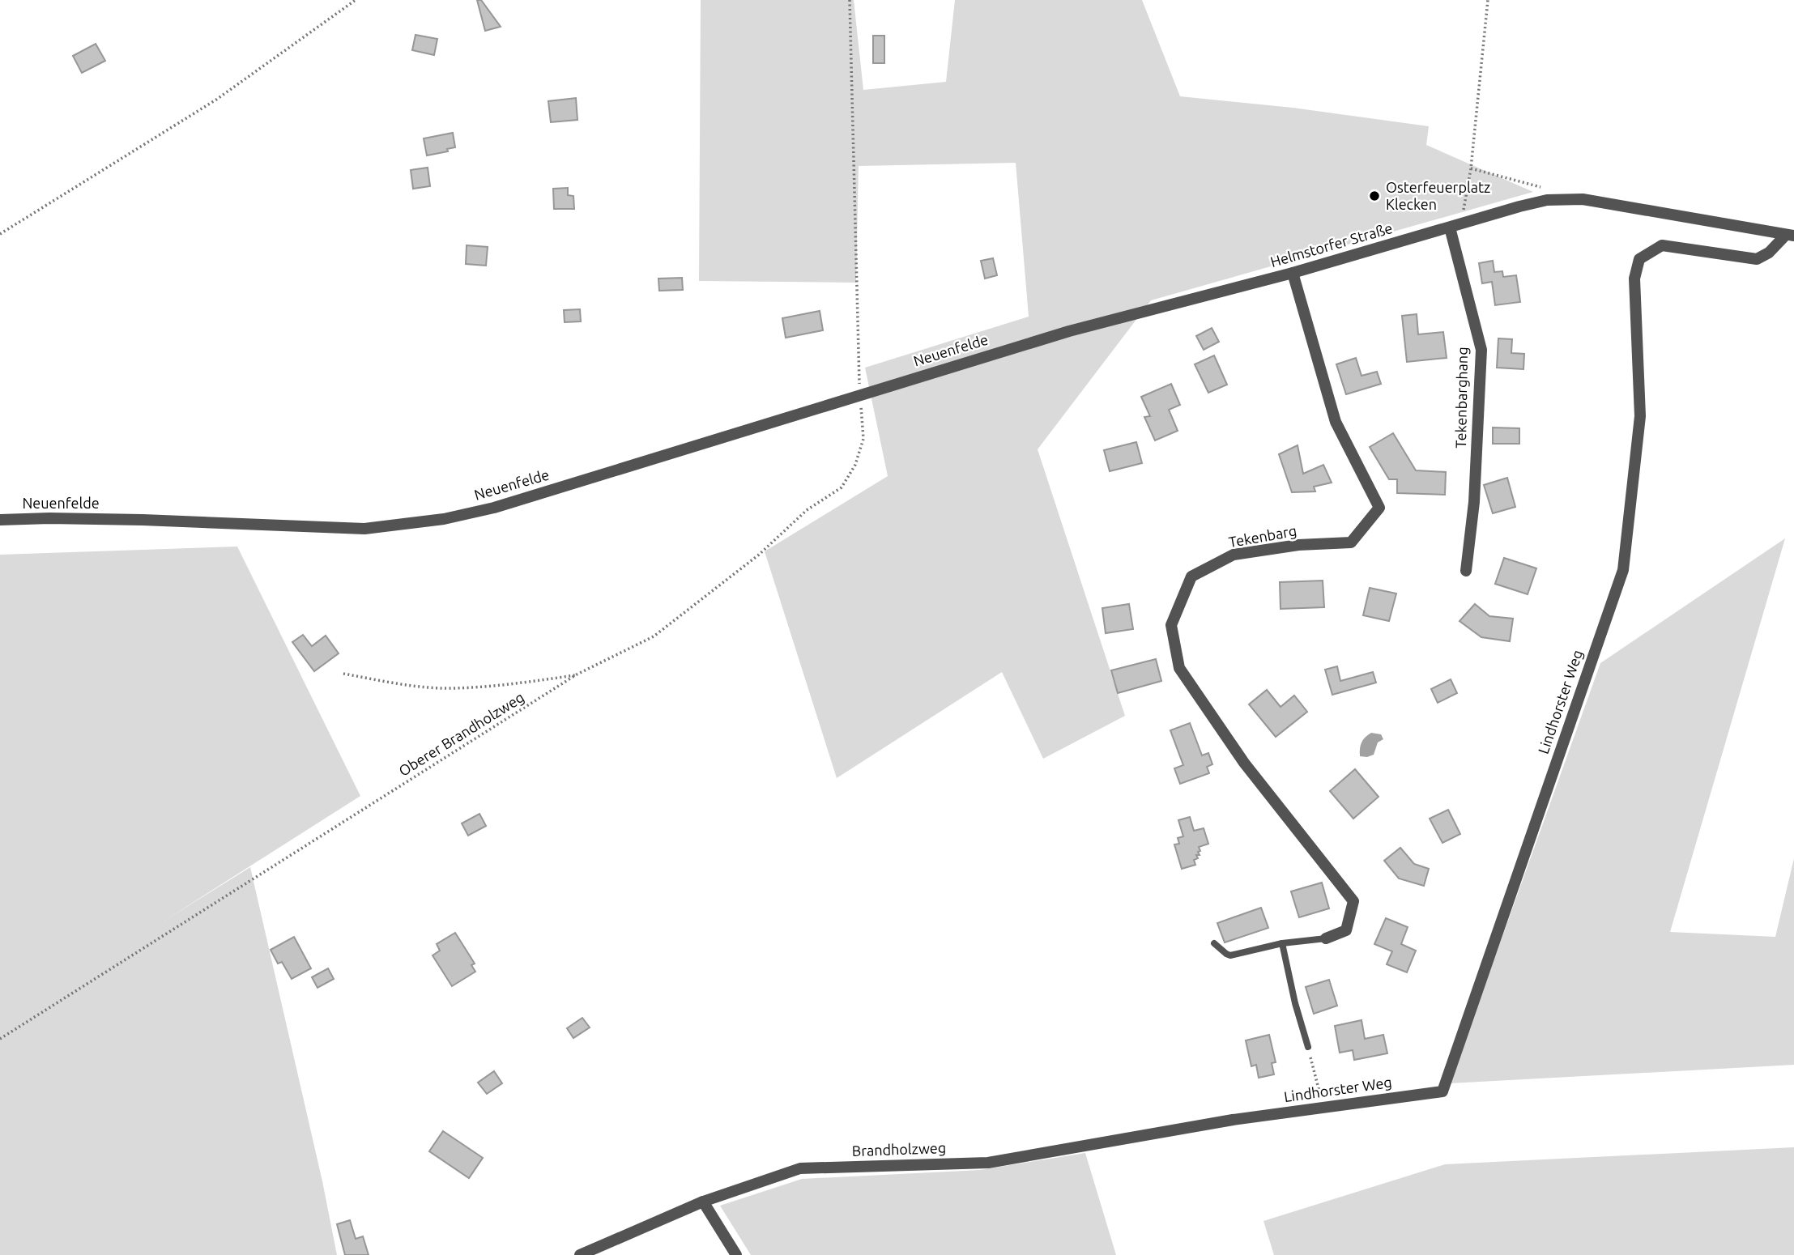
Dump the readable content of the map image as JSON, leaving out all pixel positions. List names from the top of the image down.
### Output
{
  "streets": {
    "street": [
      "Helmstorfer Straße",
      "Neuenfelde",
      "Tekenbarghang",
      "Tekenbarg",
      "Lindhorster Weg",
      "Brandholzweg"
    ],
    "path": ["Oberer Brandholzweg"]
  },
  "crossings": [
    ["Helmstorfer Straße", "Neuenfelde"],
    ["Helmstorfer Straße", "Tekenbarghang"],
    ["Helmstorfer Straße", "Tekenbarg"],
    ["Helmstorfer Straße", "Lindhorster Weg"],
    ["Neuenfelde", "Oberer Brandholzweg"],
    ["Lindhorster Weg", "Brandholzweg"]
  ],
  "places": ["Osterfeuerplatz Klecken"]
}
